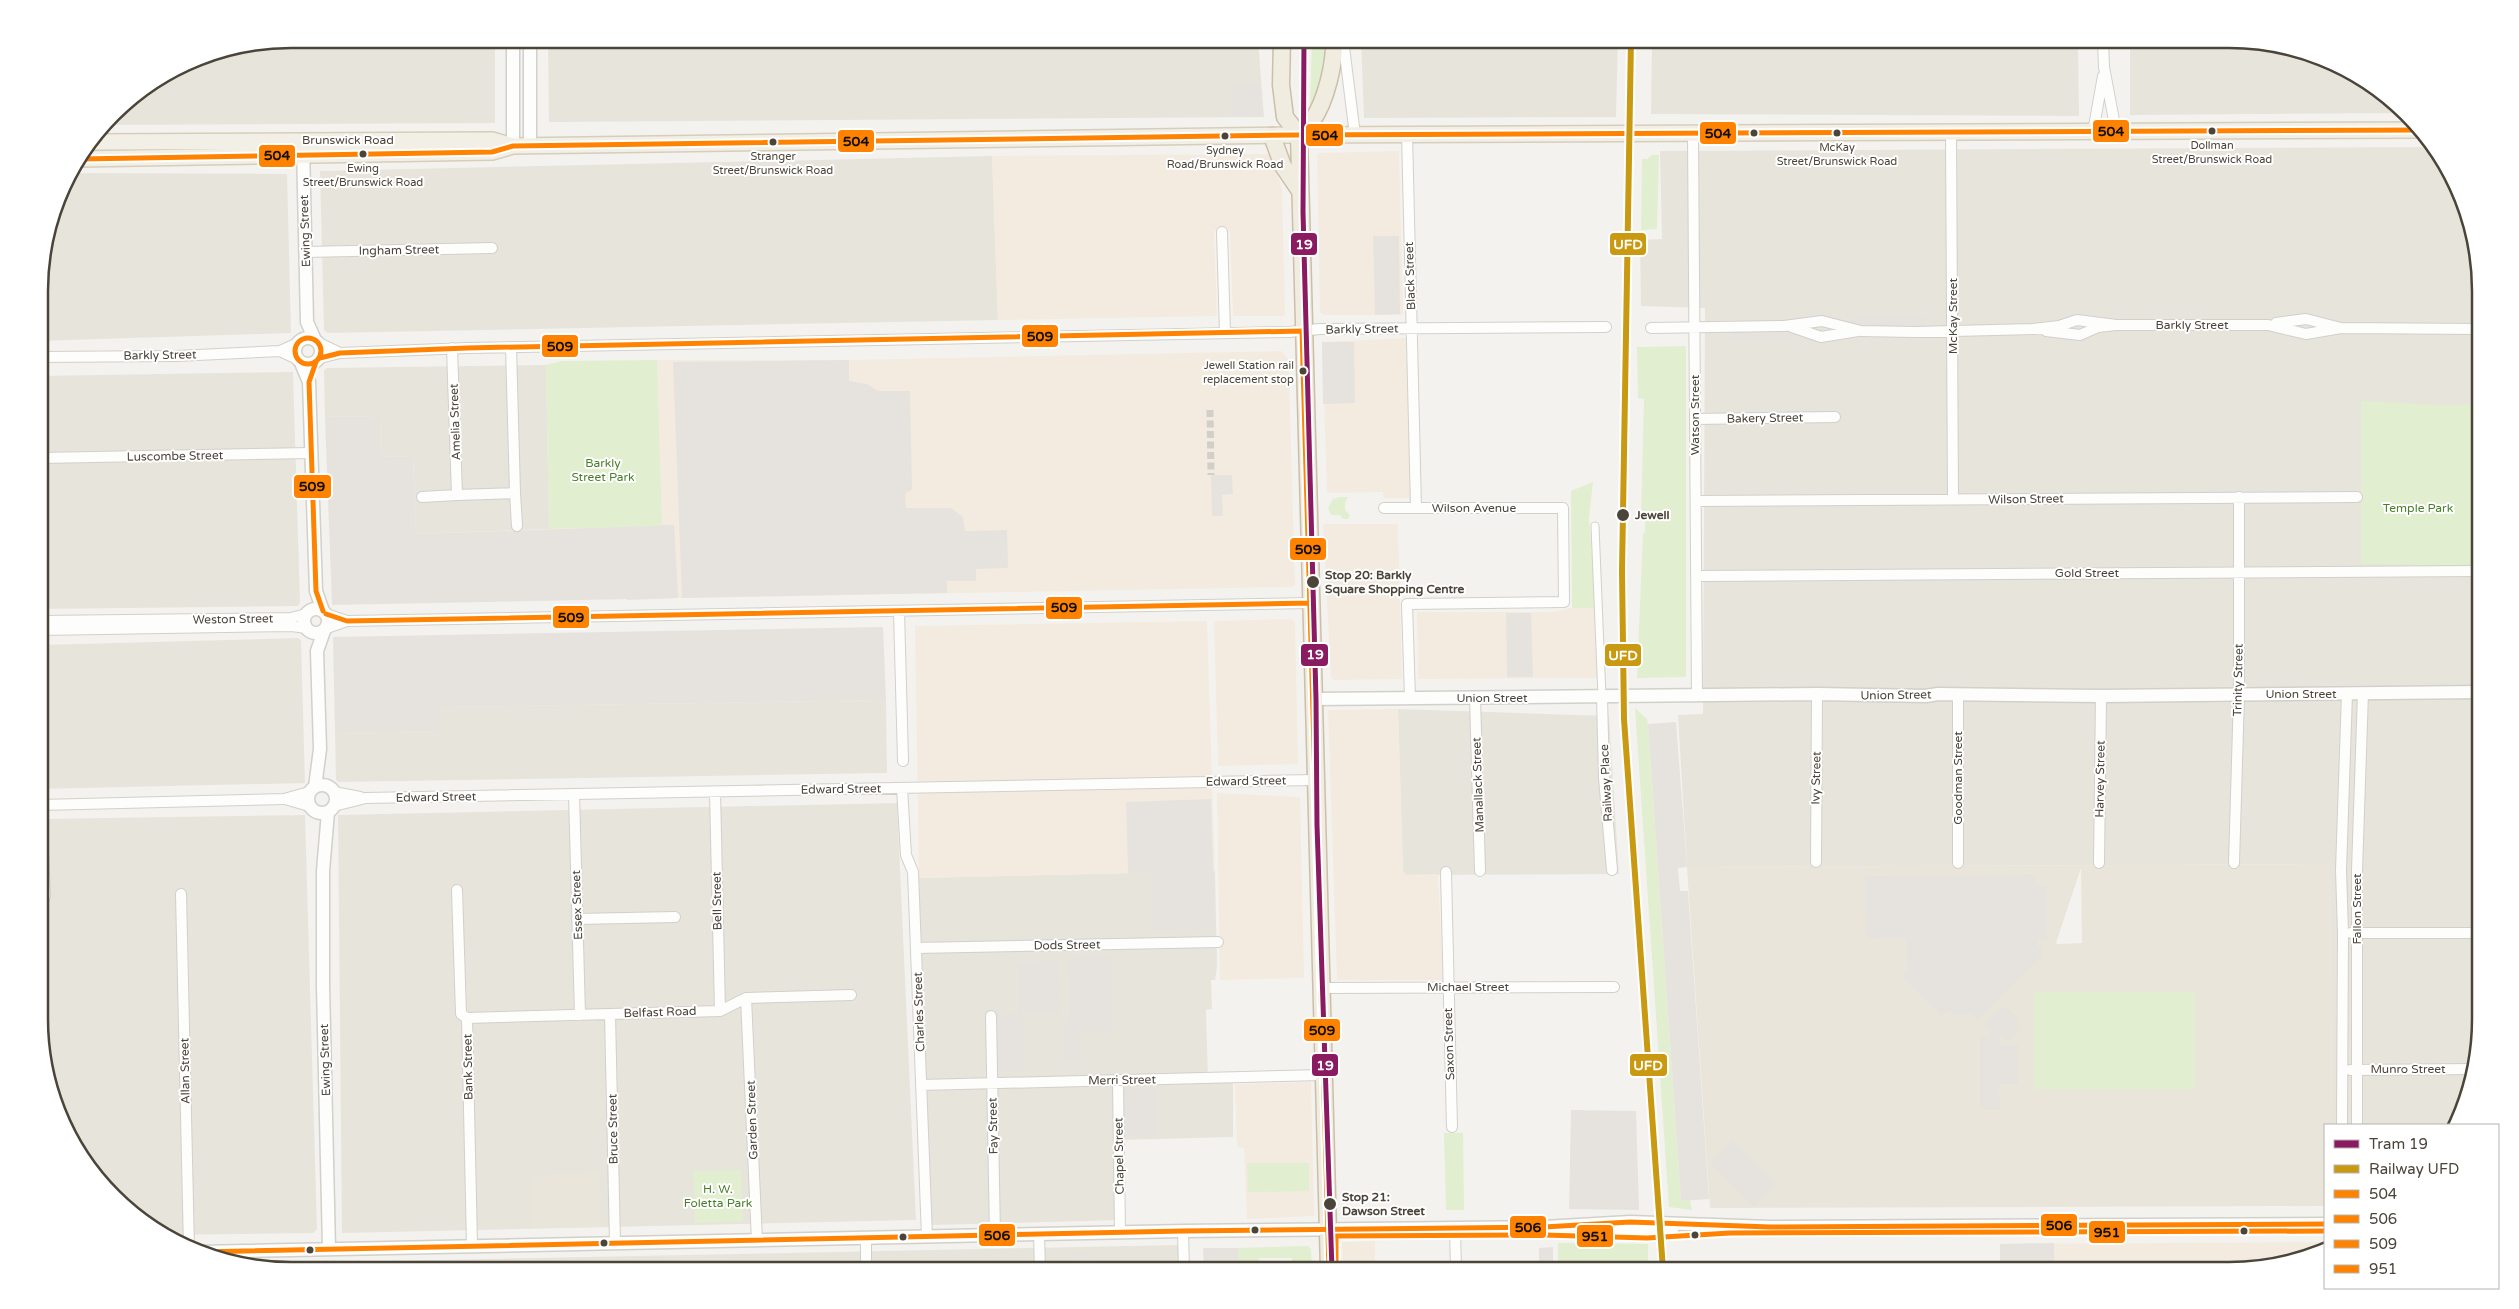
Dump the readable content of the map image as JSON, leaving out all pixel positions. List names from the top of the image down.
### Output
{
  "streets": {
    "main road": ["Brunswick Road"],
    "street": [
      "Ewing Street",
      "Ingham Street",
      "Black Street",
      "McKay Street",
      "Barkly Street",
      "Watson Street",
      "Bakery Street",
      "Amelia Street",
      "Luscombe Street",
      "Wilson Street",
      "Wilson Avenue",
      "Gold Street",
      "Weston Street",
      "Trinity Street",
      "Union Street",
      "Ivy Street",
      "Goodman Street",
      "Harvey Street",
      "Edward Street",
      "Railway Place",
      "Manallack Street",
      "Bell Street",
      "Essex Street",
      "Fallon Street",
      "Dods Street",
      "Michael Street",
      "Belfast Road",
      "Charles Street",
      "Saxon Street",
      "Bank Street",
      "Munro Street",
      "Allan Street",
      "Merri Street",
      "Garden Street",
      "Fay Street",
      "Bruce Street",
      "Chapel Street"
    ]
  },
  "crossings": [
    ["Brunswick Road", "Ewing Street"],
    ["Brunswick Road", "Black Street"],
    ["Brunswick Road", "McKay Street"],
    ["Brunswick Road", "Watson Street"],
    ["Ewing Street", "Ingham Street"],
    ["Ewing Street", "Barkly Street"],
    ["Ewing Street", "Edward Street"],
    ["Black Street", "Barkly Street"],
    ["Black Street", "Wilson Avenue"],
    ["McKay Street", "Barkly Street"],
    ["McKay Street", "Wilson Street"],
    ["Barkly Street", "Watson Street"],
    ["Barkly Street", "Amelia Street"],
    ["Watson Street", "Bakery Street"],
    ["Watson Street", "Wilson Street"],
    ["Watson Street", "Gold Street"],
    ["Watson Street", "Union Street"],
    ["Wilson Street", "Trinity Street"],
    ["Wilson Avenue", "Union Street"],
    ["Gold Street", "Trinity Street"],
    ["Trinity Street", "Union Street"],
    ["Union Street", "Ivy Street"],
    ["Union Street", "Goodman Street"],
    ["Union Street", "Harvey Street"],
    ["Union Street", "Railway Place"],
    ["Union Street", "Manallack Street"],
    ["Union Street", "Fallon Street"],
    ["Edward Street", "Bell Street"],
    ["Edward Street", "Essex Street"],
    ["Edward Street", "Charles Street"],
    ["Bell Street", "Belfast Road"],
    ["Essex Street", "Belfast Road"],
    ["Fallon Street", "Munro Street"],
    ["Dods Street", "Charles Street"],
    ["Michael Street", "Saxon Street"],
    ["Belfast Road", "Bank Street"],
    ["Belfast Road", "Garden Street"],
    ["Belfast Road", "Bruce Street"],
    ["Charles Street", "Merri Street"],
    ["Merri Street", "Fay Street"],
    ["Merri Street", "Chapel Street"]
  ],
  "parks": ["Barkly Street Park", "Temple Park", "H. W. Foletta Park"],
  "places": [
    "Dollman Street/Brunswick Road",
    "McKay Street/Brunswick Road",
    "Sydney Road/Brunswick Road",
    "Stranger Street/Brunswick Road",
    "Ewing Street/Brunswick Road",
    "Jewell Station rail replacement stop",
    "Jewell",
    "Stop 20: Barkly Square Shopping Centre",
    "Stop 21: Dawson Street"
  ],
  "lines": [
    "tram line 19",
    "rail line UFD",
    "transit line 504",
    "transit line 509",
    "transit line 506",
    "transit line 951"
  ],
  "legend": [
    "Tram 19",
    "Railway UFD",
    "504",
    "506",
    "509",
    "951"
  ]
}
